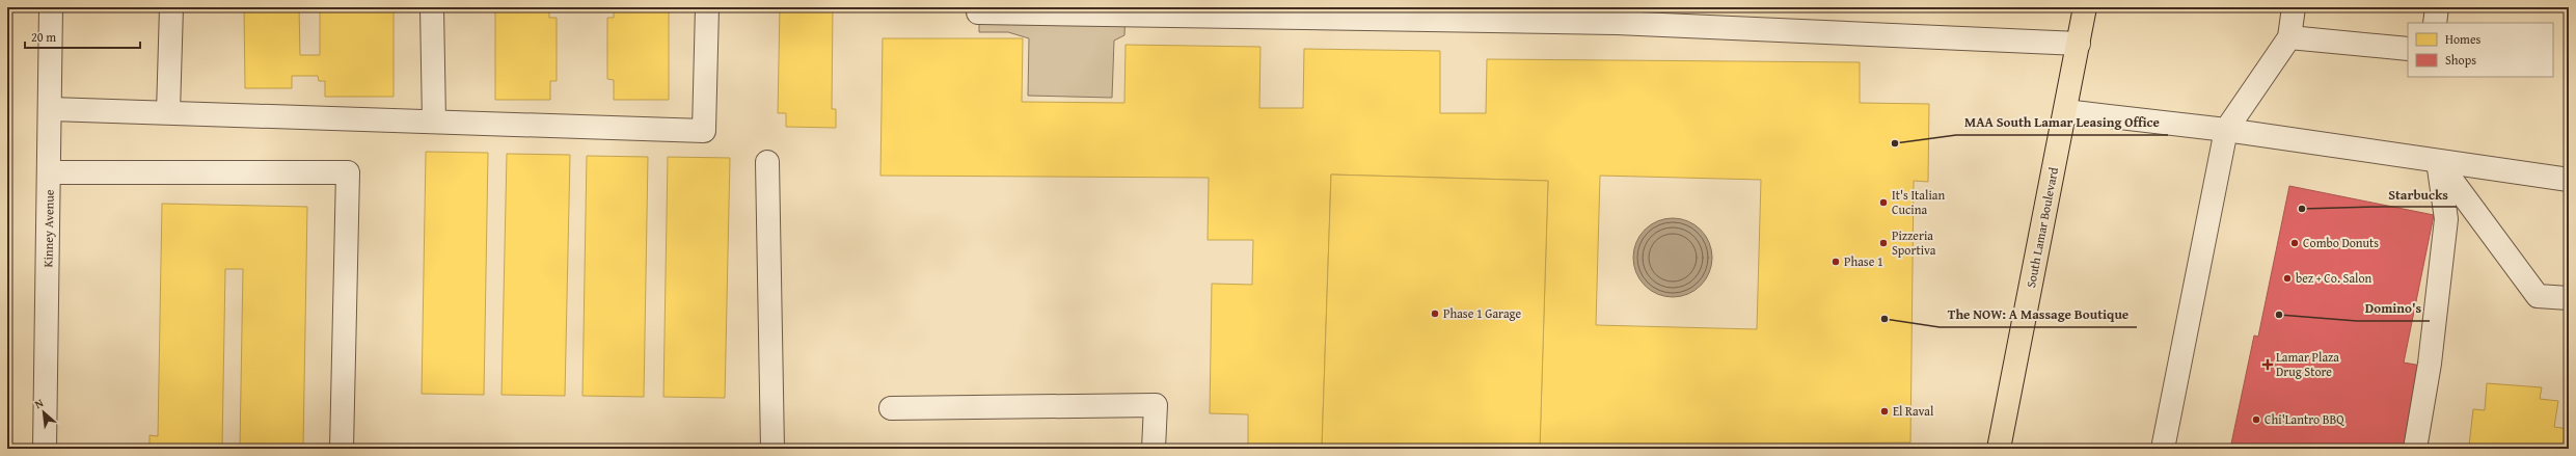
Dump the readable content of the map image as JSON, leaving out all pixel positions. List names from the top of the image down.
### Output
{
  "streets": {
    "main road": ["South Lamar Boulevard"],
    "street": ["Kinney Avenue"]
  },
  "places": {
    "other": [
      "MAA South Lamar Leasing Office",
      "It's Italian Cucina",
      "Starbucks",
      "Pizzeria Sportiva",
      "Combo Donuts",
      "Phase 1",
      "bez + Co. Salon",
      "Phase 1 Garage",
      "Domino's",
      "The NOW: A Massage Boutique",
      "El Raval",
      "Chi'Lantro BBQ"
    ],
    "health": ["Lamar Plaza Drug Store"]
  },
  "legend": ["Homes", "Shops"],
  "scale_bar": "20 m",
  "north": "top left"
}
